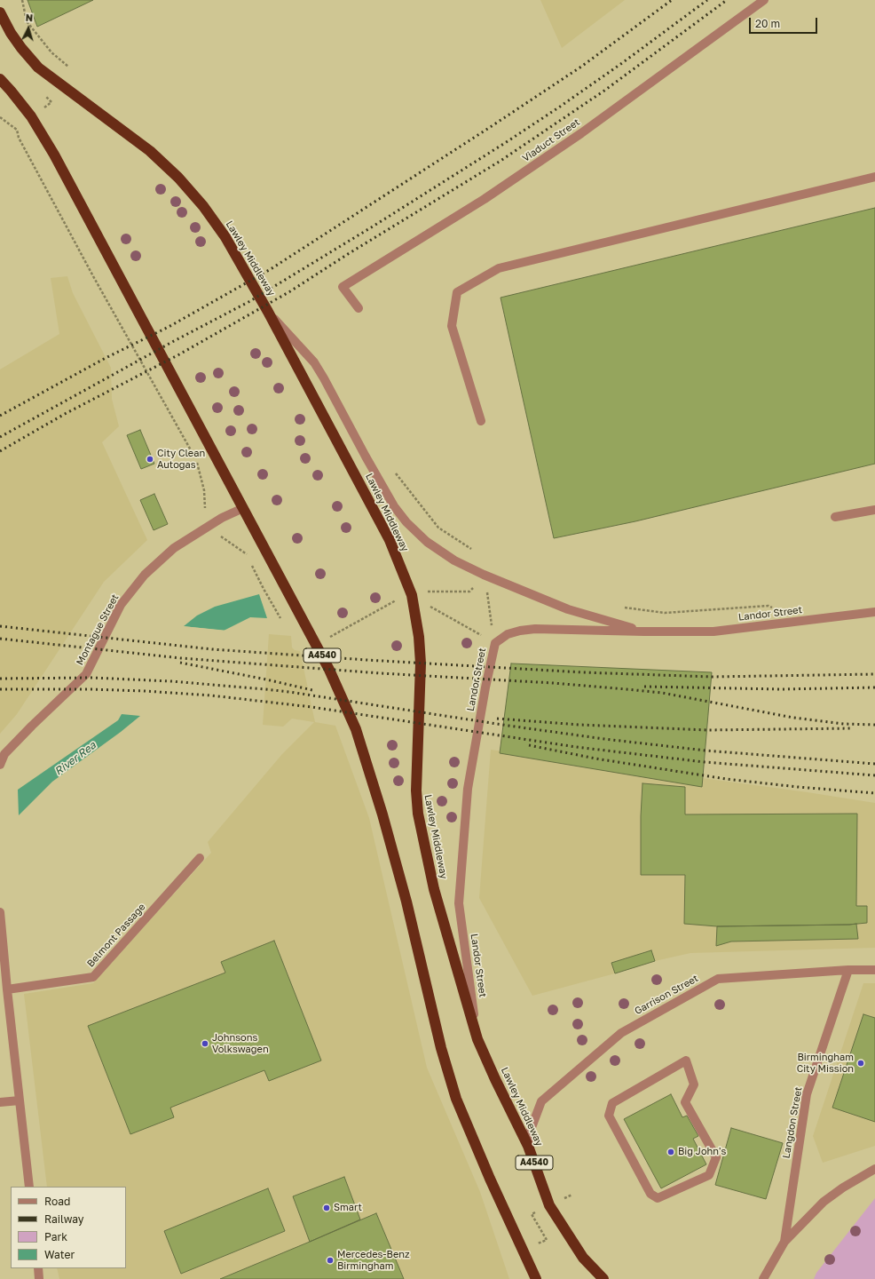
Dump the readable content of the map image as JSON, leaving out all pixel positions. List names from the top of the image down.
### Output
{
  "streets": {
    "highway": ["Lawley Middleway", "A4540"],
    "street": [
      "Viaduct Street",
      "Landor Street",
      "Montague Street",
      "Belmont Passage",
      "Garrison Street",
      "Langdon Street"
    ]
  },
  "crossings": [
    ["Lawley Middleway", "Landor Street"],
    ["Lawley Middleway", "Garrison Street"],
    ["Montague Street", "A4540"],
    ["Garrison Street", "Langdon Street"]
  ],
  "water": ["River Rea"],
  "places": [
    "City Clean Autogas",
    "Johnsons Volkswagen",
    "Birmingham City Mission",
    "Big John's",
    "Smart",
    "Mercedes-Benz Birmingham"
  ],
  "legend": [
    "Road",
    "Railway",
    "Park",
    "Water"
  ],
  "scale_bar": "20 m",
  "north": "top"
}
